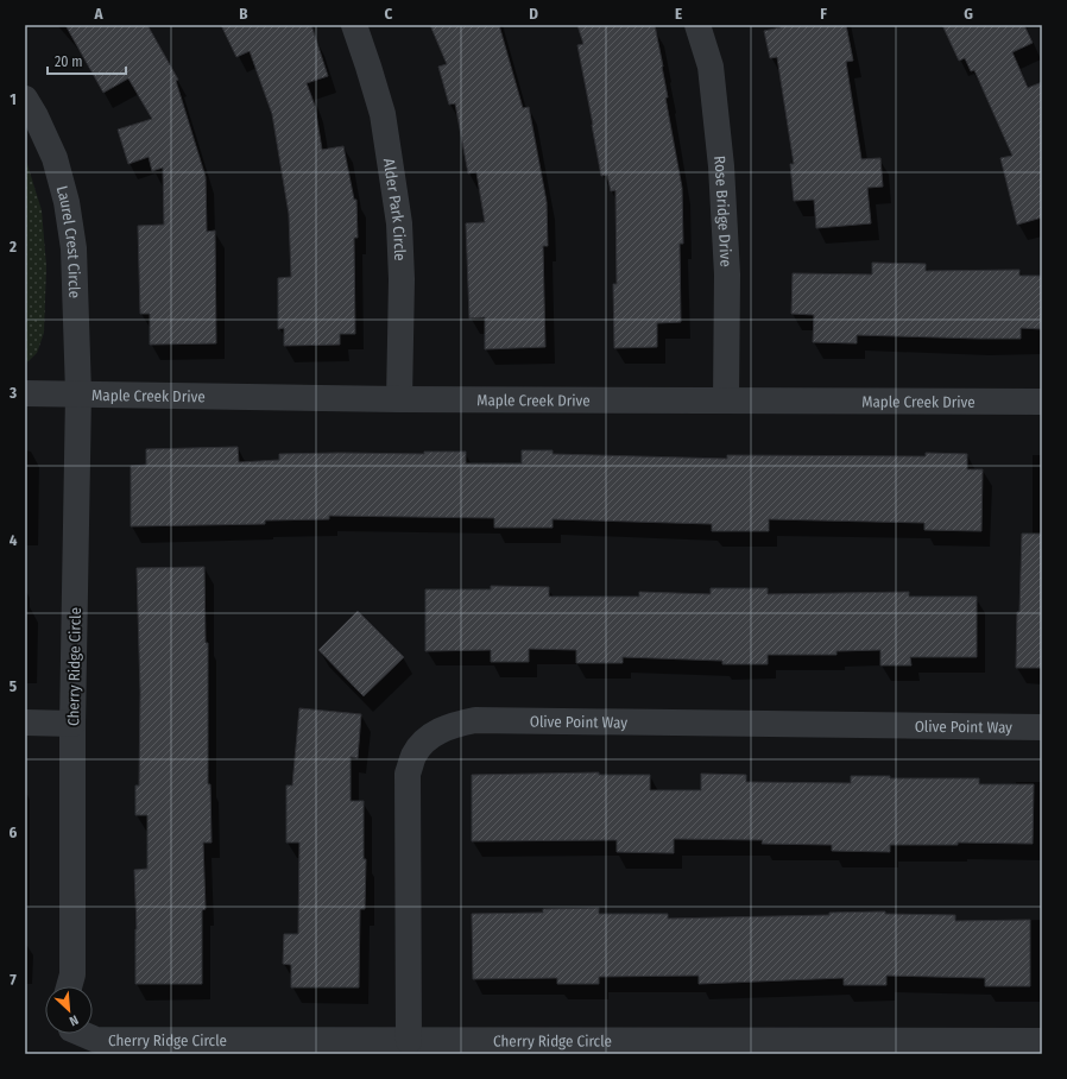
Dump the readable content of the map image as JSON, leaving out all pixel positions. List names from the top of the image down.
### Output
{
  "streets": {
    "street": [
      "Alder Park Circle",
      "Rose Bridge Drive",
      "Laurel Crest Circle",
      "Maple Creek Drive",
      "Cherry Ridge Circle",
      "Olive Point Way"
    ]
  },
  "crossings": [
    ["Alder Park Circle", "Maple Creek Drive"],
    ["Rose Bridge Drive", "Maple Creek Drive"],
    ["Laurel Crest Circle", "Maple Creek Drive"],
    ["Laurel Crest Circle", "Cherry Ridge Circle"],
    ["Maple Creek Drive", "Cherry Ridge Circle"],
    ["Cherry Ridge Circle", "Olive Point Way"]
  ],
  "scale_bar": "20 m",
  "north": "bottom right",
  "grid": {
    "columns": [
      "A",
      "B",
      "C",
      "D",
      "E",
      "F",
      "G"
    ],
    "rows": [
      "1",
      "2",
      "3",
      "4",
      "5",
      "6",
      "7"
    ]
  }
}
